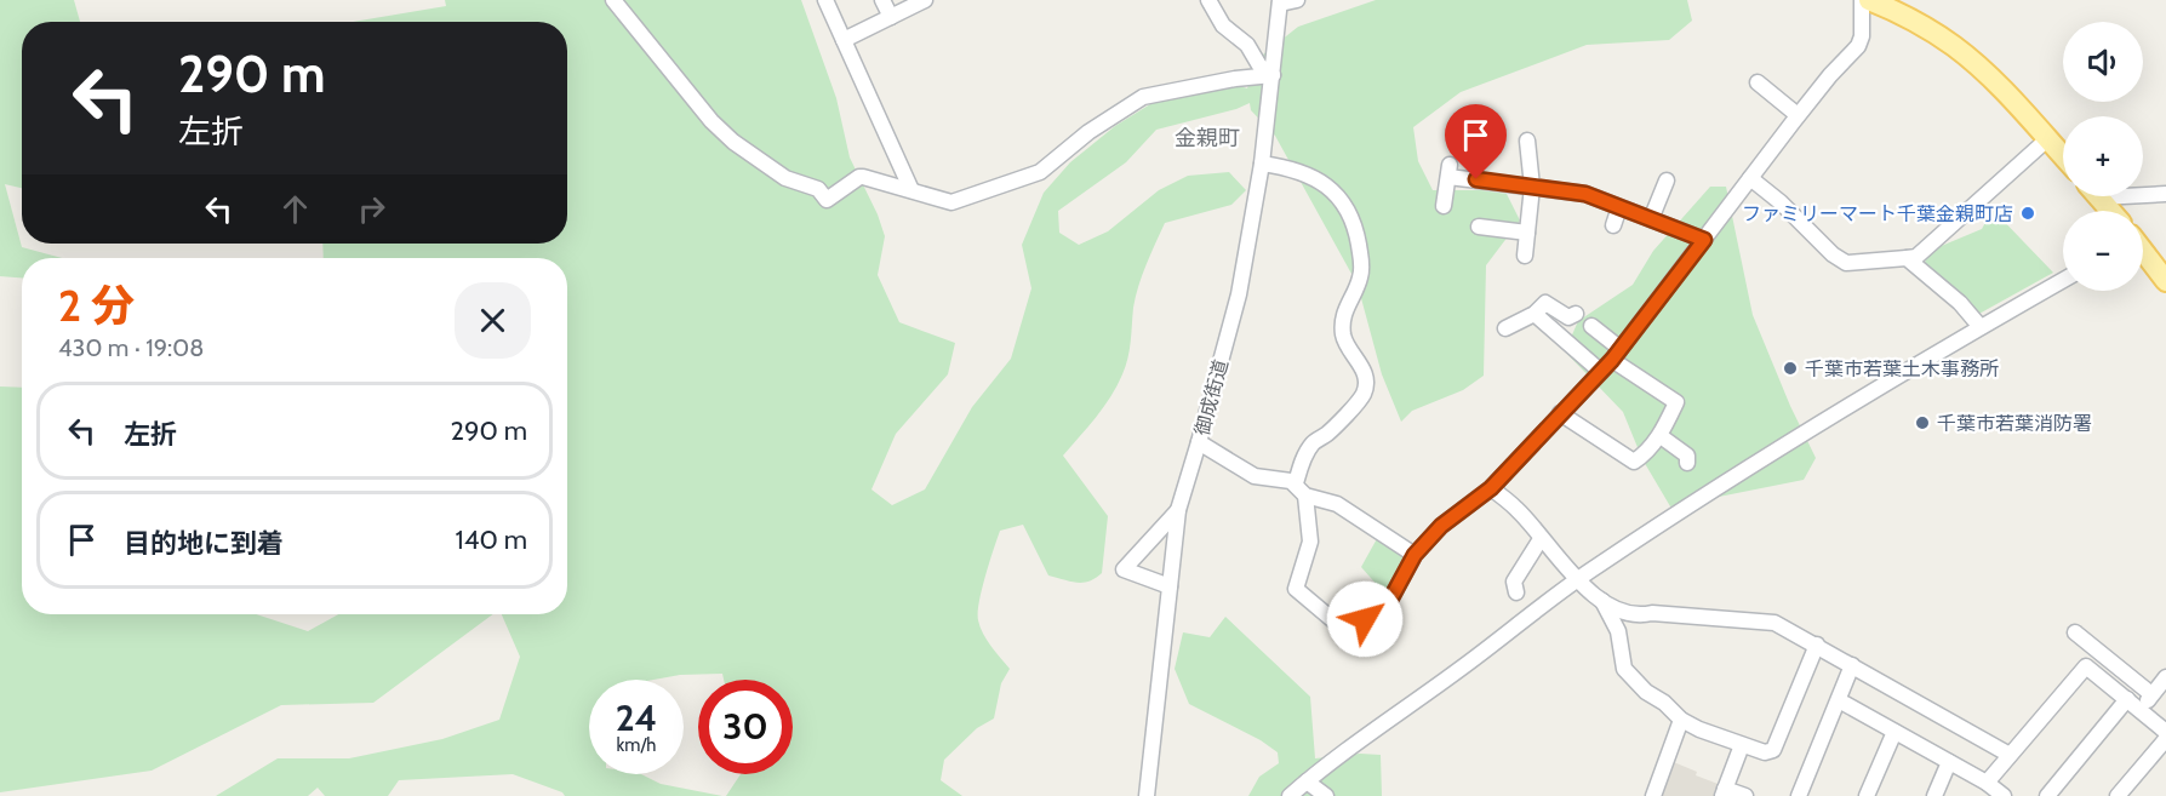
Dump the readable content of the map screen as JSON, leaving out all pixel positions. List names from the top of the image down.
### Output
{
  "streets": {
    "street": ["御成街道"]
  },
  "districts": ["金親町"],
  "places": ["ファミリーマート千葉金親町店", "千葉市若葉土木事務所", "千葉市若葉消防署"],
  "page": {
    "map_buttons": ["+", "−"],
    "turn": ["290 m", "左折"],
    "heading": ["2 分", "430 m · 19:08"],
    "list": [
      {
        "name": "左折",
        "value": "290 m"
      },
      {
        "name": "目的地に到着",
        "value": "140 m"
      }
    ],
    "speed": "24 km/h",
    "limit": "30"
  }
}
